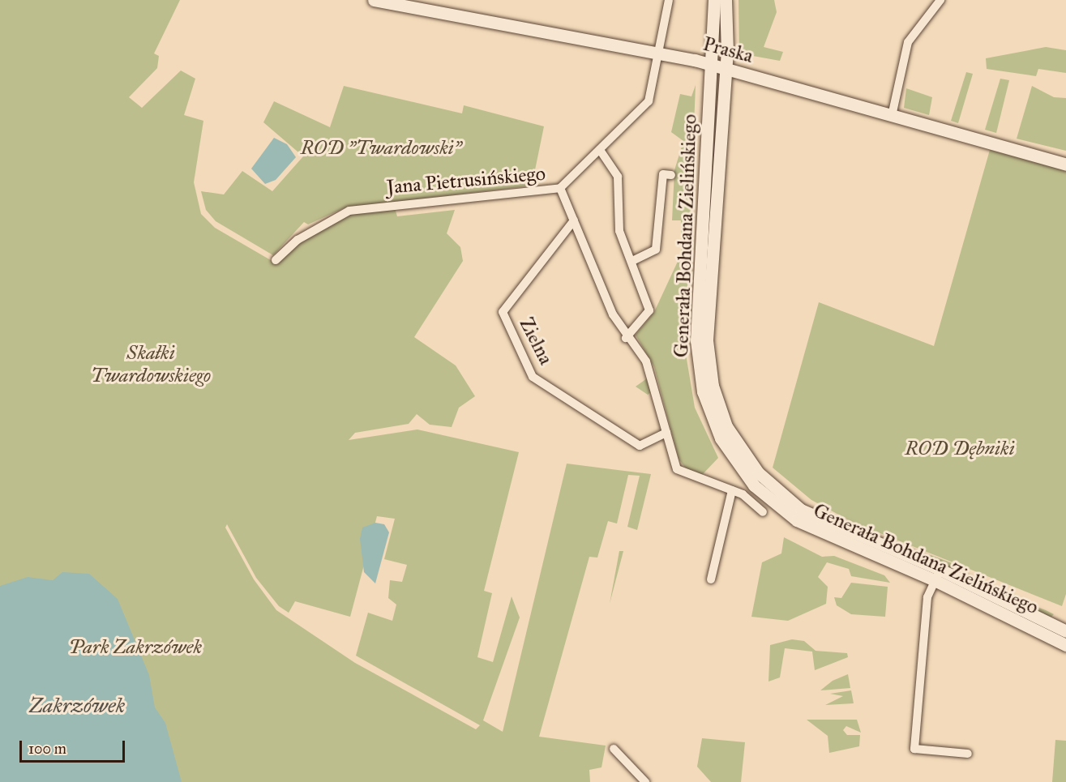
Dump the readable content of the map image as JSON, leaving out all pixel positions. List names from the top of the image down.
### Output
{
  "streets": {
    "main road": ["Praska", "Generała Bohdana Zielińskiego"],
    "street": ["Jana Pietrusińskiego", "Zielna"]
  },
  "crossings": [
    ["Praska", "Jana Pietrusińskiego"],
    ["Praska", "Generała Bohdana Zielińskiego"]
  ],
  "water": ["Zakrzówek"],
  "parks": [
    "ROD \"Twardowski\"",
    "Skałki Twardowskiego",
    "ROD Dębniki",
    "Park Zakrzówek"
  ],
  "scale_bar": "100 m"
}
